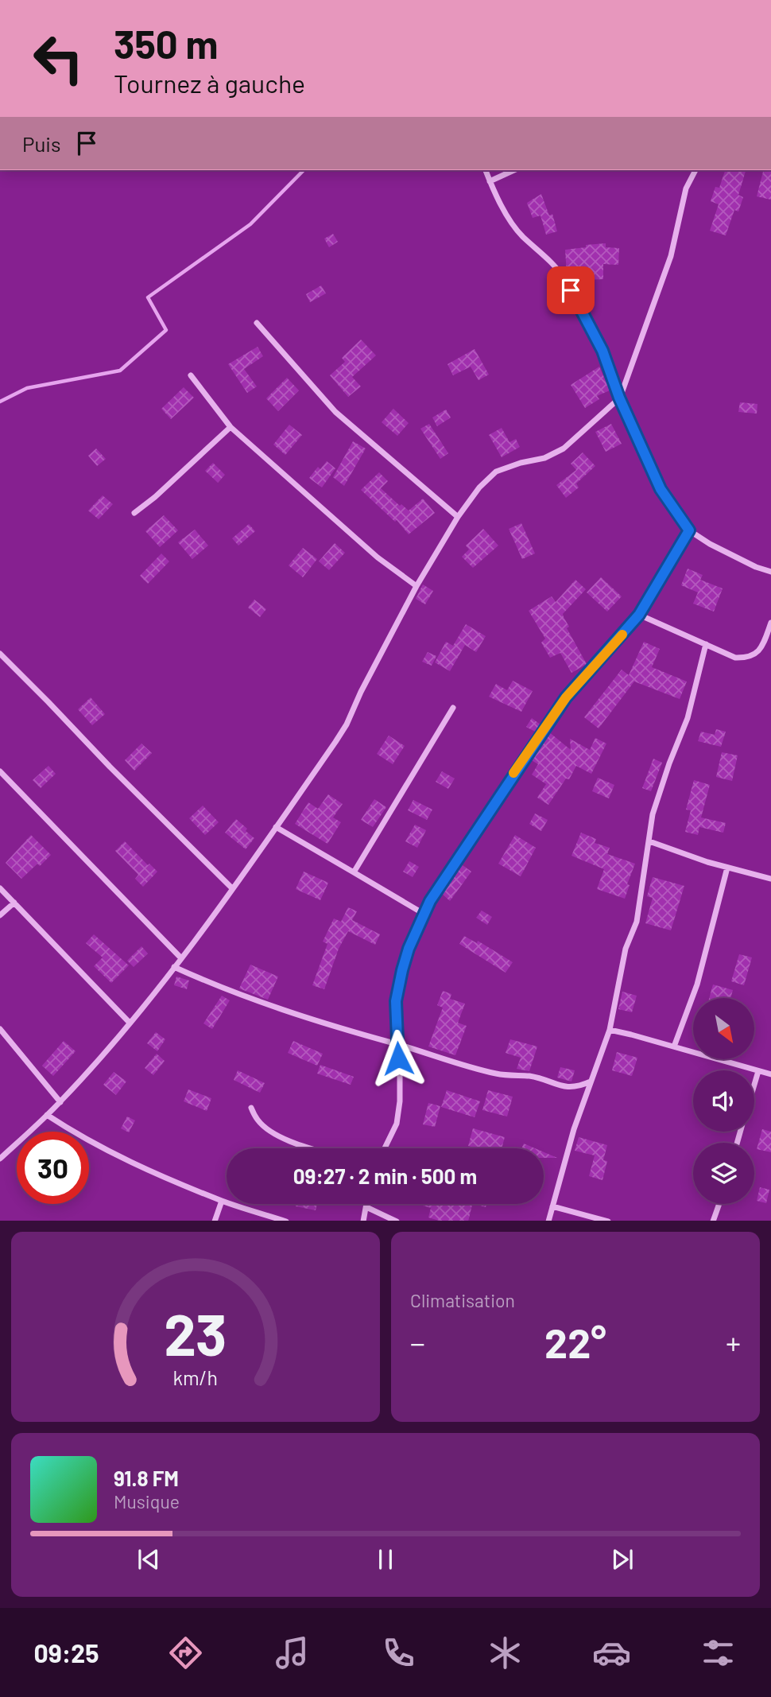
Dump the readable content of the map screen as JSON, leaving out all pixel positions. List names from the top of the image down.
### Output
{
  "north": "bottom right",
  "page": {
    "turn": ["350 m", "Tournez à gauche"],
    "then": "Puis",
    "limit": "30",
    "trip": "09:27 · 2 min · 500 m",
    "tile": "Climatisation",
    "heat": ["−", "22°", "+"],
    "song": ["91.8 FM", "Musique"],
    "tabs": "09:25",
    "gauge": ["23", "km/h"]
  }
}
